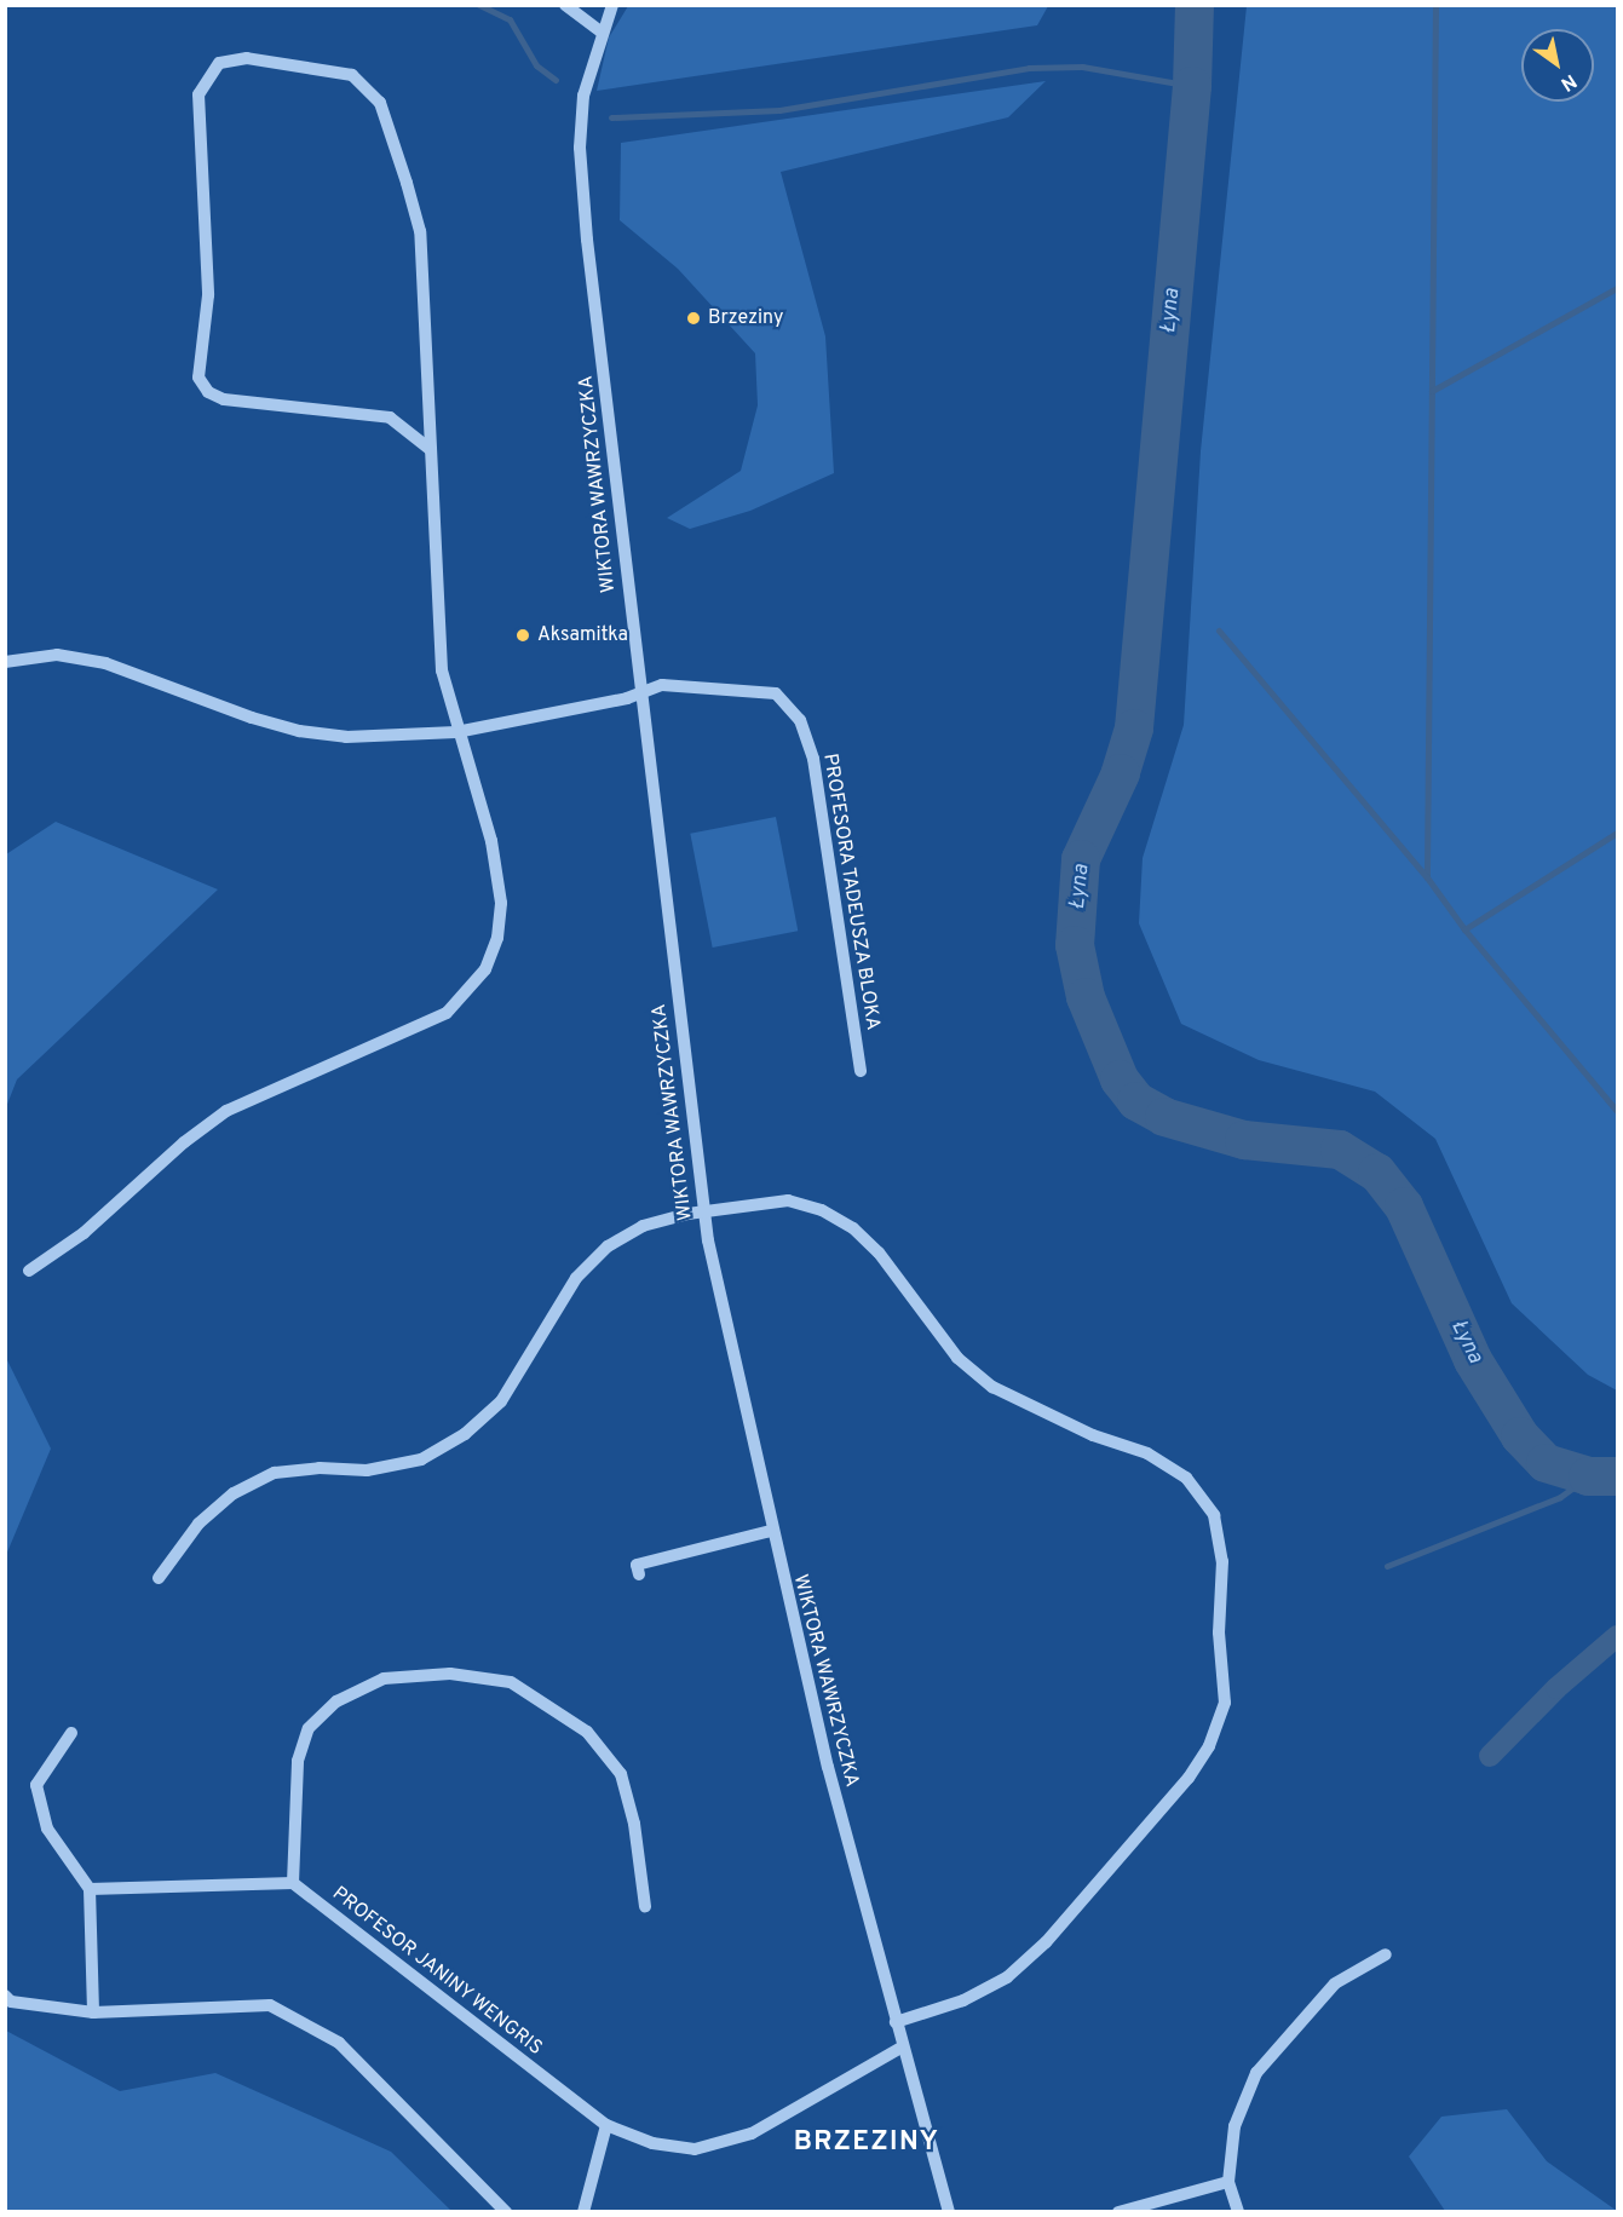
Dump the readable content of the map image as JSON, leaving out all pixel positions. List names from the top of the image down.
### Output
{
  "streets": {
    "street": ["WIKTORA WAWRZYCZKA", "PROFESORA TADEUSZA BLOKA", "PROFESOR JANINY WENGRIS"]
  },
  "crossings": [
    ["WIKTORA WAWRZYCZKA", "PROFESORA TADEUSZA BLOKA"],
    ["WIKTORA WAWRZYCZKA", "PROFESOR JANINY WENGRIS"]
  ],
  "districts": ["BRZEZINY"],
  "water": ["Łyna"],
  "places": ["Brzeziny", "Aksamitka"],
  "north": "bottom right"
}
